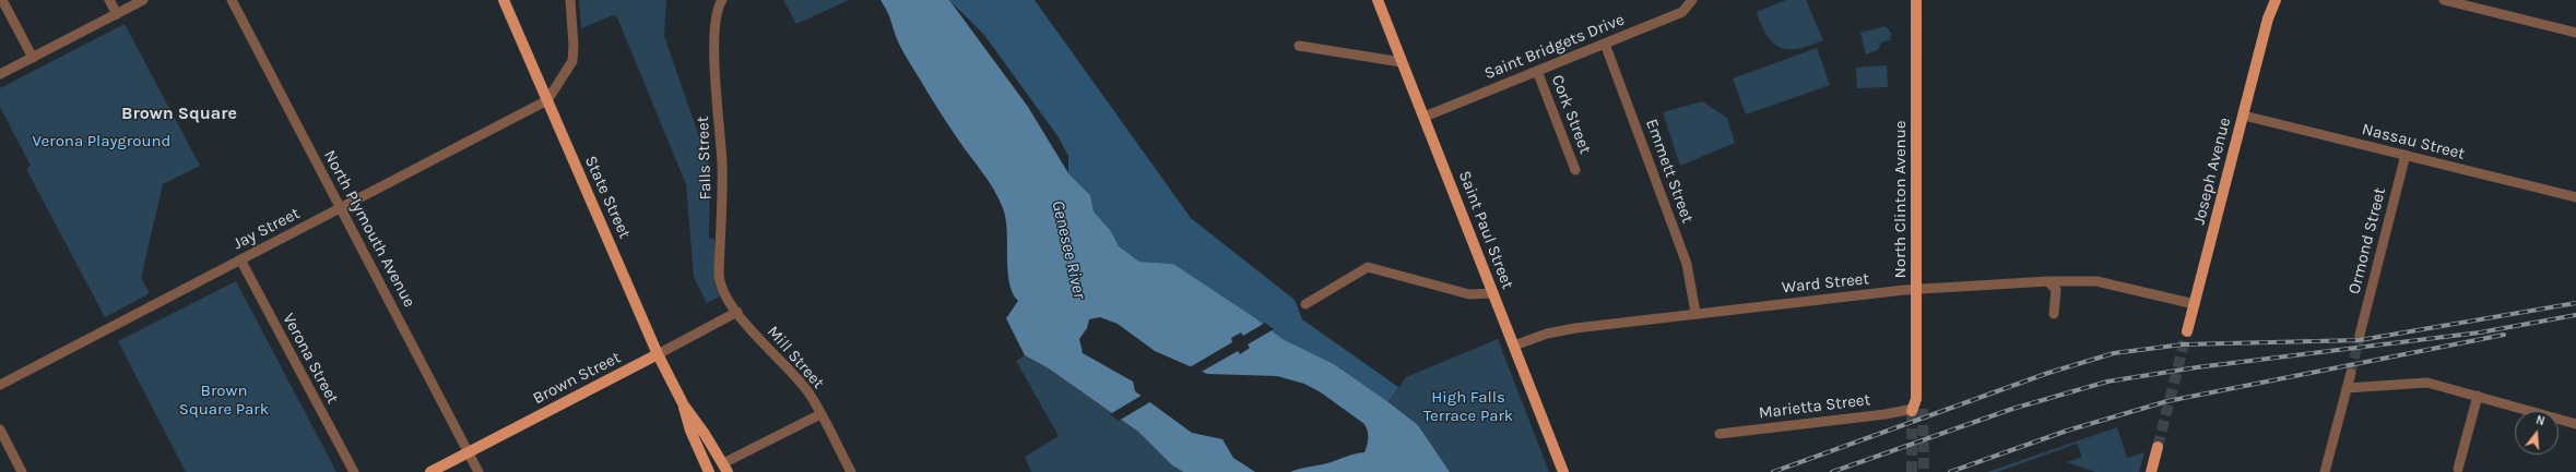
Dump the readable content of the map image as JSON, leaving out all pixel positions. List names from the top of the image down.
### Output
{
  "streets": {
    "main road": [
      "Joseph Avenue",
      "State Street",
      "North Clinton Avenue",
      "Saint Paul Street",
      "Brown Street"
    ],
    "street": [
      "Saint Bridgets Drive",
      "Cork Street",
      "Nassau Street",
      "Falls Street",
      "Emmett Street",
      "Jay Street",
      "North Plymouth Avenue",
      "Ormond Street",
      "Ward Street",
      "Mill Street",
      "Verona Street",
      "Marietta Street"
    ]
  },
  "crossings": [
    ["Saint Bridgets Drive", "Cork Street"],
    ["Saint Bridgets Drive", "Emmett Street"],
    ["Saint Bridgets Drive", "Saint Paul Street"],
    ["Nassau Street", "Joseph Avenue"],
    ["Nassau Street", "Ormond Street"],
    ["Falls Street", "Mill Street"],
    ["Falls Street", "Brown Street"],
    ["Emmett Street", "Ward Street"],
    ["Joseph Avenue", "Ward Street"],
    ["State Street", "Jay Street"],
    ["State Street", "Brown Street"],
    ["North Clinton Avenue", "Ward Street"],
    ["North Clinton Avenue", "Marietta Street"],
    ["Jay Street", "North Plymouth Avenue"],
    ["Jay Street", "Verona Street"],
    ["North Plymouth Avenue", "Brown Street"],
    ["Saint Paul Street", "Ward Street"],
    ["Mill Street", "Brown Street"]
  ],
  "districts": ["Brown Square"],
  "water": ["Genesee River"],
  "parks": ["Verona Playground", "Brown Square Park", "High Falls Terrace Park"],
  "north": "top"
}
